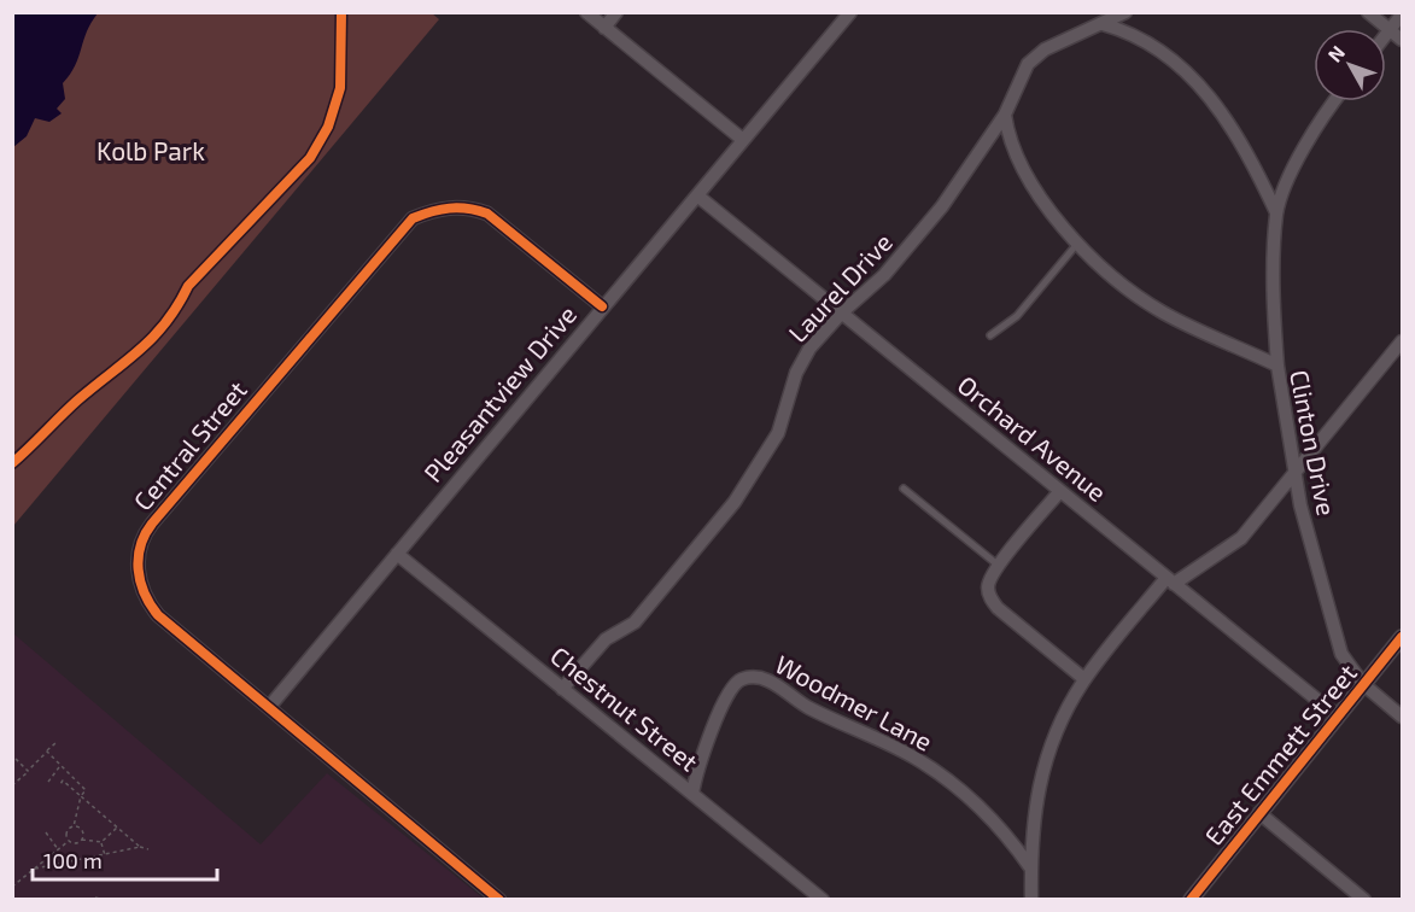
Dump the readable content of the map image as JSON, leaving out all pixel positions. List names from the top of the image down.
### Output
{
  "streets": {
    "street": [
      "Laurel Drive",
      "Pleasantview Drive",
      "Orchard Avenue",
      "Clinton Drive",
      "Central Street",
      "Woodmer Lane",
      "Chestnut Street",
      "East Emmett Street"
    ]
  },
  "crossings": [
    ["Laurel Drive", "Orchard Avenue"],
    ["Laurel Drive", "Clinton Drive"],
    ["Laurel Drive", "Chestnut Street"],
    ["Pleasantview Drive", "Orchard Avenue"],
    ["Pleasantview Drive", "Central Street"],
    ["Pleasantview Drive", "Chestnut Street"],
    ["Orchard Avenue", "East Emmett Street"],
    ["Clinton Drive", "East Emmett Street"],
    ["Woodmer Lane", "Chestnut Street"]
  ],
  "parks": ["Kolb Park"],
  "scale_bar": "100 m",
  "north": "top left"
}
